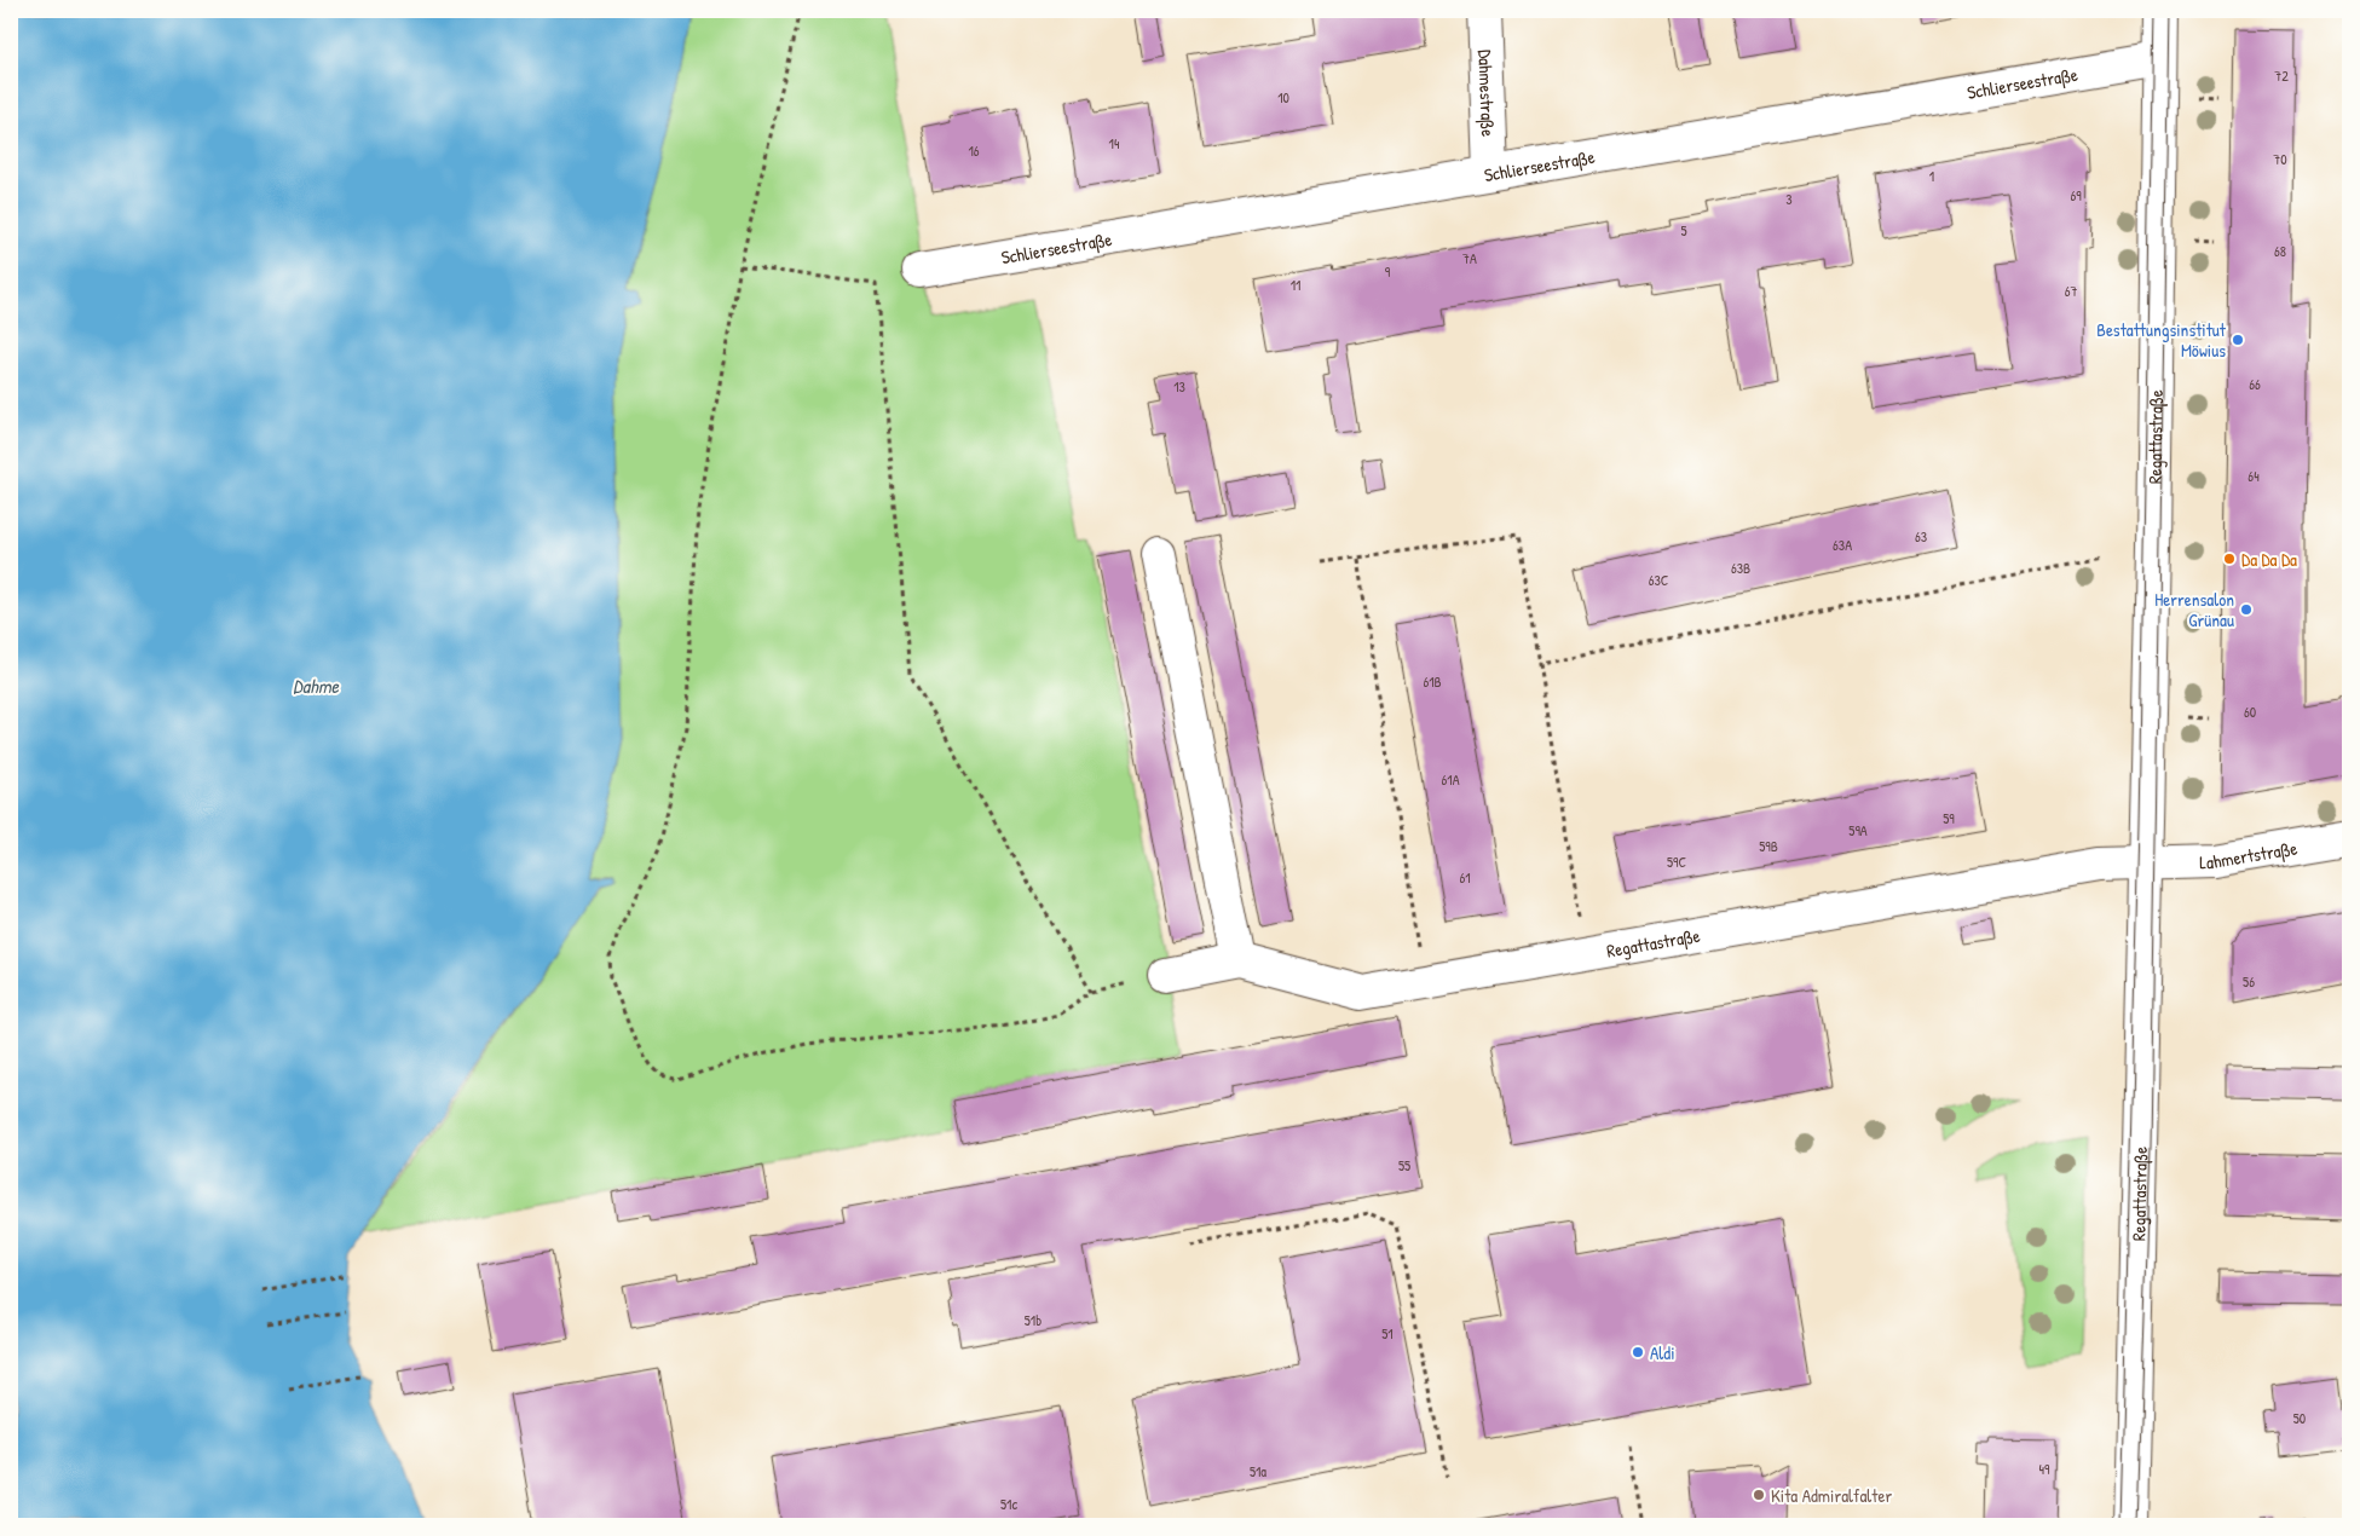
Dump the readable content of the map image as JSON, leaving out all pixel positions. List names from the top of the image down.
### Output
{
  "streets": {
    "street": [
      "Schlierseestraße",
      "Dahmestraße",
      "Regattastraße",
      "Lahmertstraße"
    ]
  },
  "crossings": [
    ["Schlierseestraße", "Dahmestraße"],
    ["Schlierseestraße", "Regattastraße"],
    ["Regattastraße", "Lahmertstraße"]
  ],
  "water": ["Dahme"],
  "places": [
    "Bestattungsinstitut Möwius",
    "Da Da Da",
    "Herrensalon Grünau",
    "Aldi",
    "Kita Admiralfalter"
  ],
  "house_numbers": [
    "72",
    "10",
    "14",
    "16",
    "70",
    "1",
    "69",
    "3",
    "5",
    "68",
    "7A",
    "9",
    "11",
    "67",
    "66",
    "13",
    "64",
    "63",
    "63A",
    "63B",
    "63C",
    "61B",
    "60",
    "61A",
    "59",
    "59A",
    "59B",
    "59C",
    "61",
    "56",
    "55",
    "51b",
    "51",
    "50",
    "49",
    "51a",
    "51c"
  ]
}
